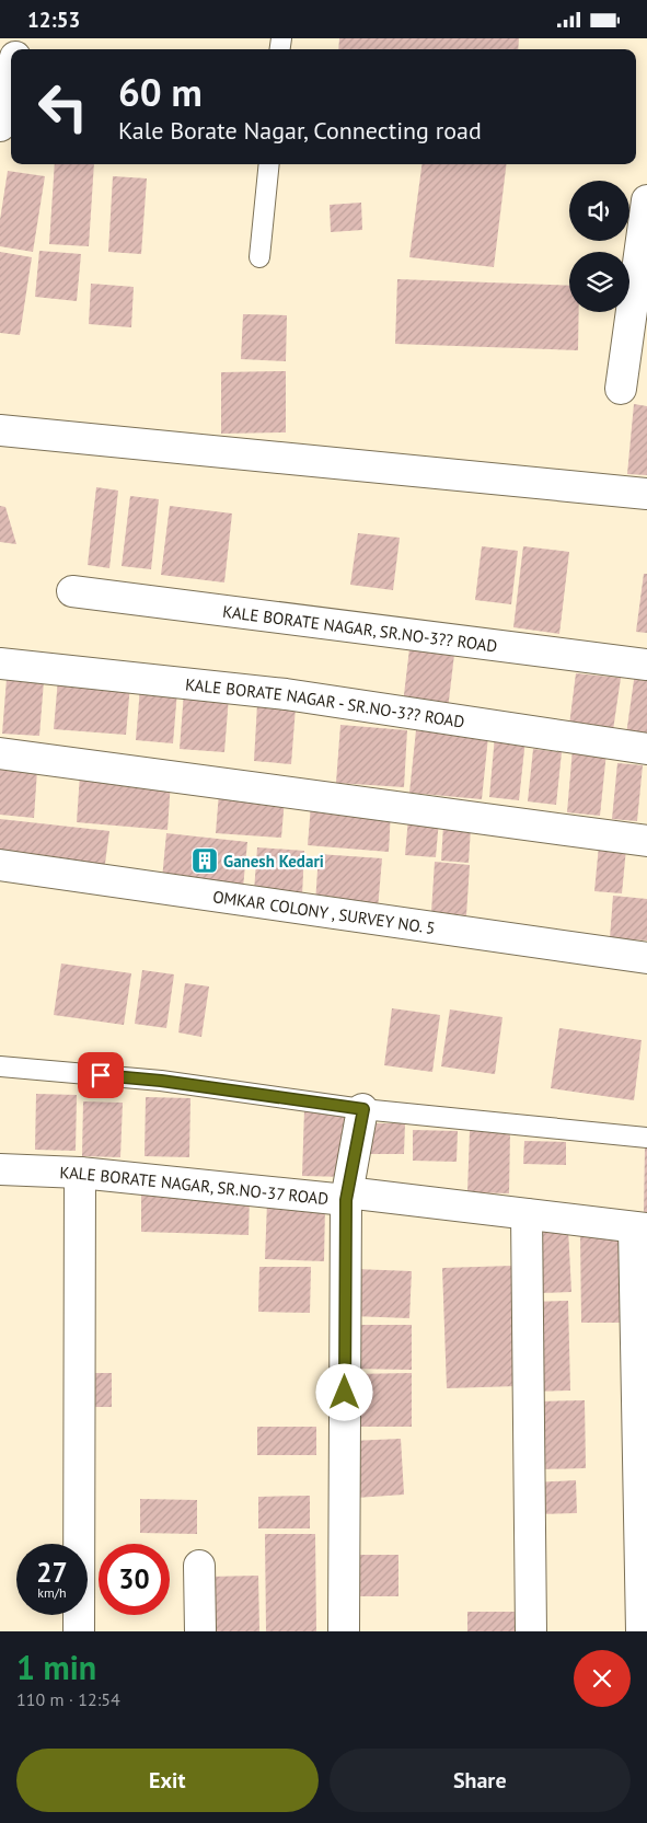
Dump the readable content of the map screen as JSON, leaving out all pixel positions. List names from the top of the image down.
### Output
{
  "streets": {
    "street": [
      "KALE BORATE NAGAR, SR.NO-3?? ROAD",
      "KALE BORATE NAGAR - SR.NO-3?? ROAD",
      "OMKAR COLONY , SURVEY NO. 5",
      "KALE BORATE NAGAR, SR.NO-37 ROAD"
    ]
  },
  "places": {
    "building": ["Ganesh Kedari"]
  },
  "page": {
    "status": "12:53",
    "turn": ["60 m", "Kale Borate Nagar, Connecting road"],
    "speed": "27 km/h",
    "limit": "30",
    "heading": ["1 min", "110 m · 12:54"],
    "buttons": ["Exit", "Share"]
  }
}
